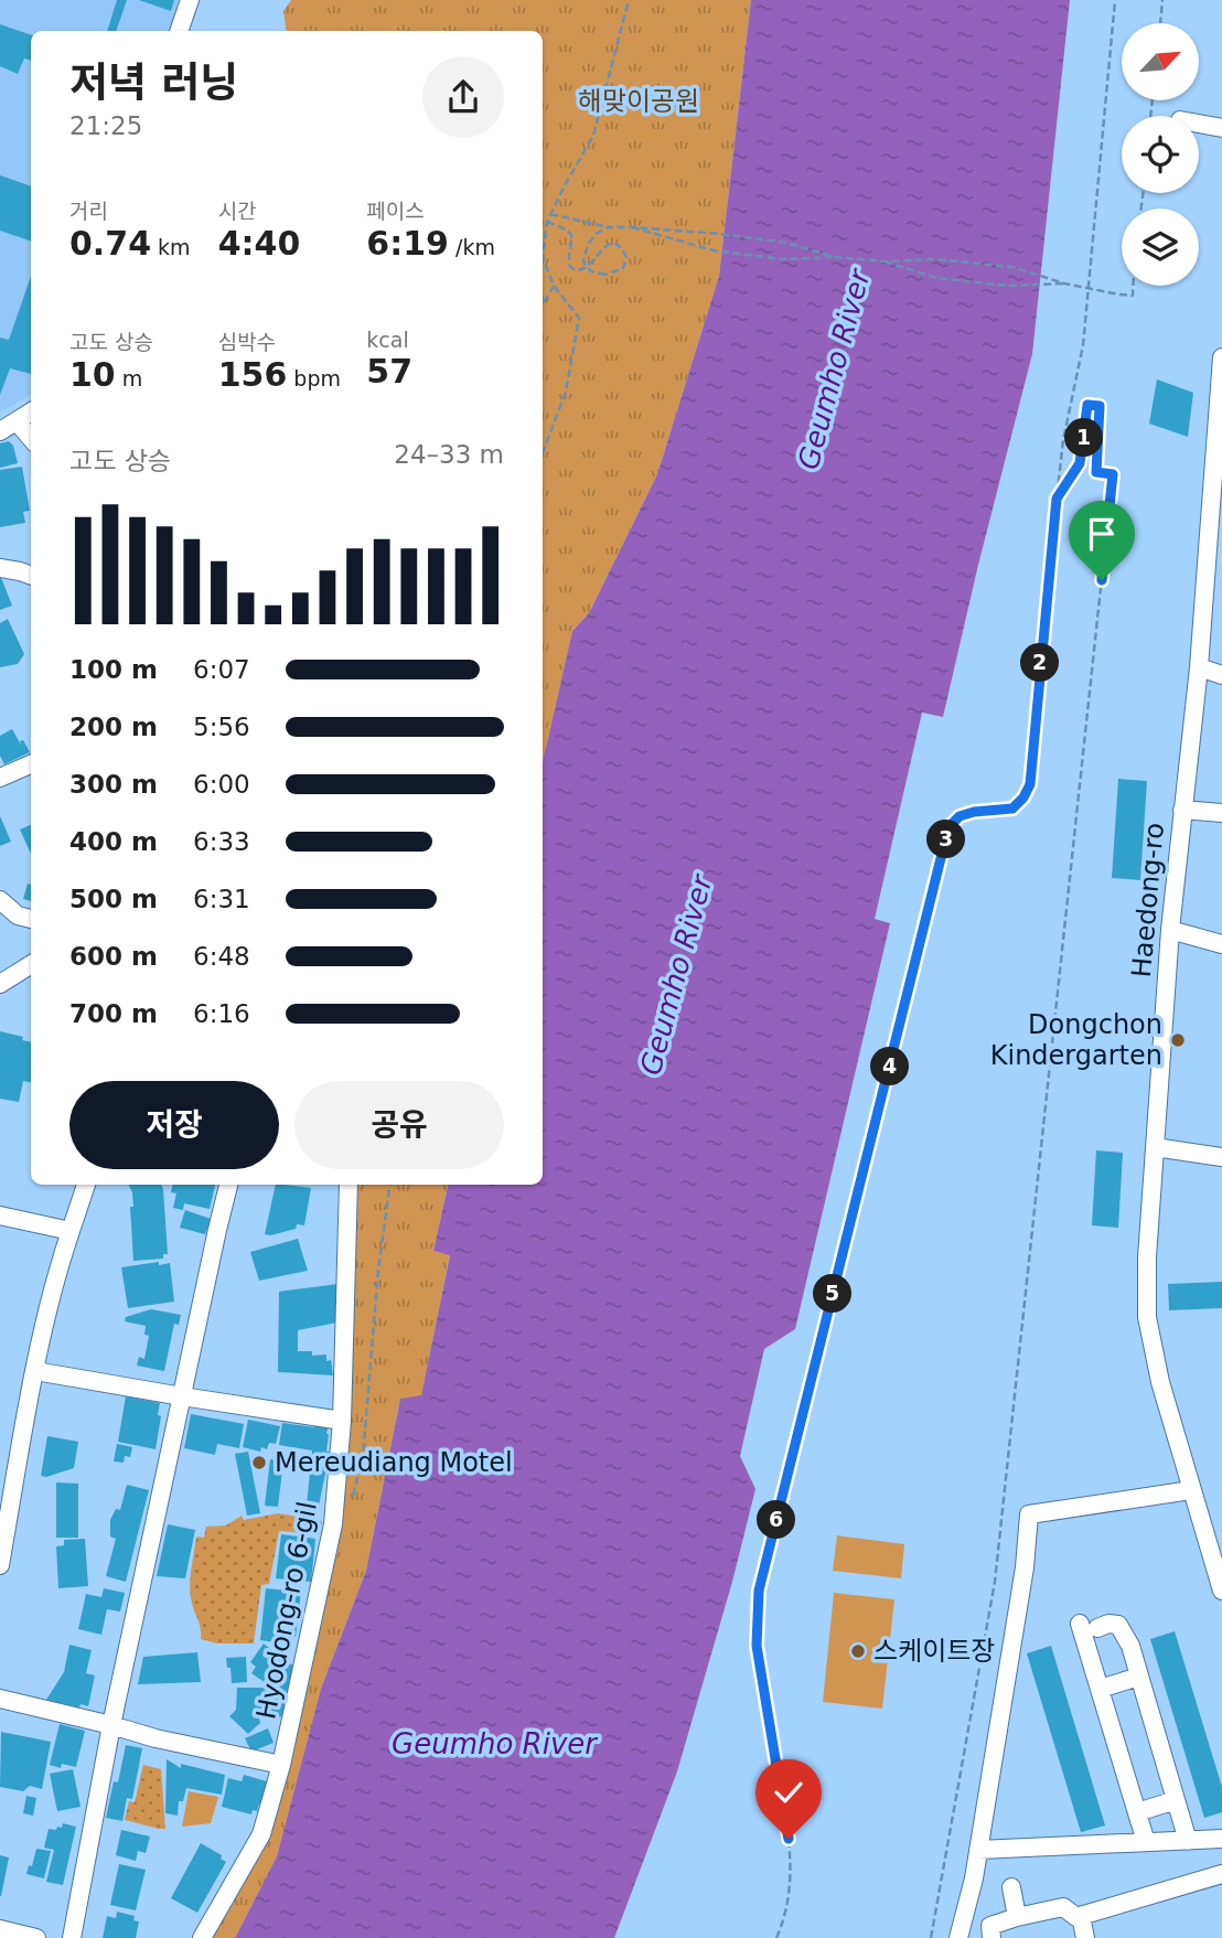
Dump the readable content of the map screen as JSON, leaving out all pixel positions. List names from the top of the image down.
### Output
{
  "streets": {
    "street": ["Haedong-ro", "Hyodong-ro 6-gil"]
  },
  "water": ["Geumho River"],
  "parks": ["해맞이공원"],
  "places": ["Dongchon Kindergarten", "Mereudiang Motel", "스케이트장"],
  "north": "top right",
  "page": {
    "heading": ["저녁 러닝", "21:25"],
    "stats": [
      ["거리", "0.74 km"],
      ["시간", "4:40"],
      ["페이스", "6:19 /km"],
      ["고도 상승", "10 m"],
      ["심박수", "156 bpm"],
      ["kcal", "57"]
    ],
    "pins": [
      "1",
      "2",
      "3",
      "4",
      "5",
      "6"
    ],
    "chart": ["고도 상승", "24–33 m"],
    "list": [
      {
        "name": "100 m",
        "note": "6:07"
      },
      {
        "name": "200 m",
        "note": "5:56"
      },
      {
        "name": "300 m",
        "note": "6:00"
      },
      {
        "name": "400 m",
        "note": "6:33"
      },
      {
        "name": "500 m",
        "note": "6:31"
      },
      {
        "name": "600 m",
        "note": "6:48"
      },
      {
        "name": "700 m",
        "note": "6:16"
      }
    ],
    "buttons": ["저장", "공유"]
  }
}
